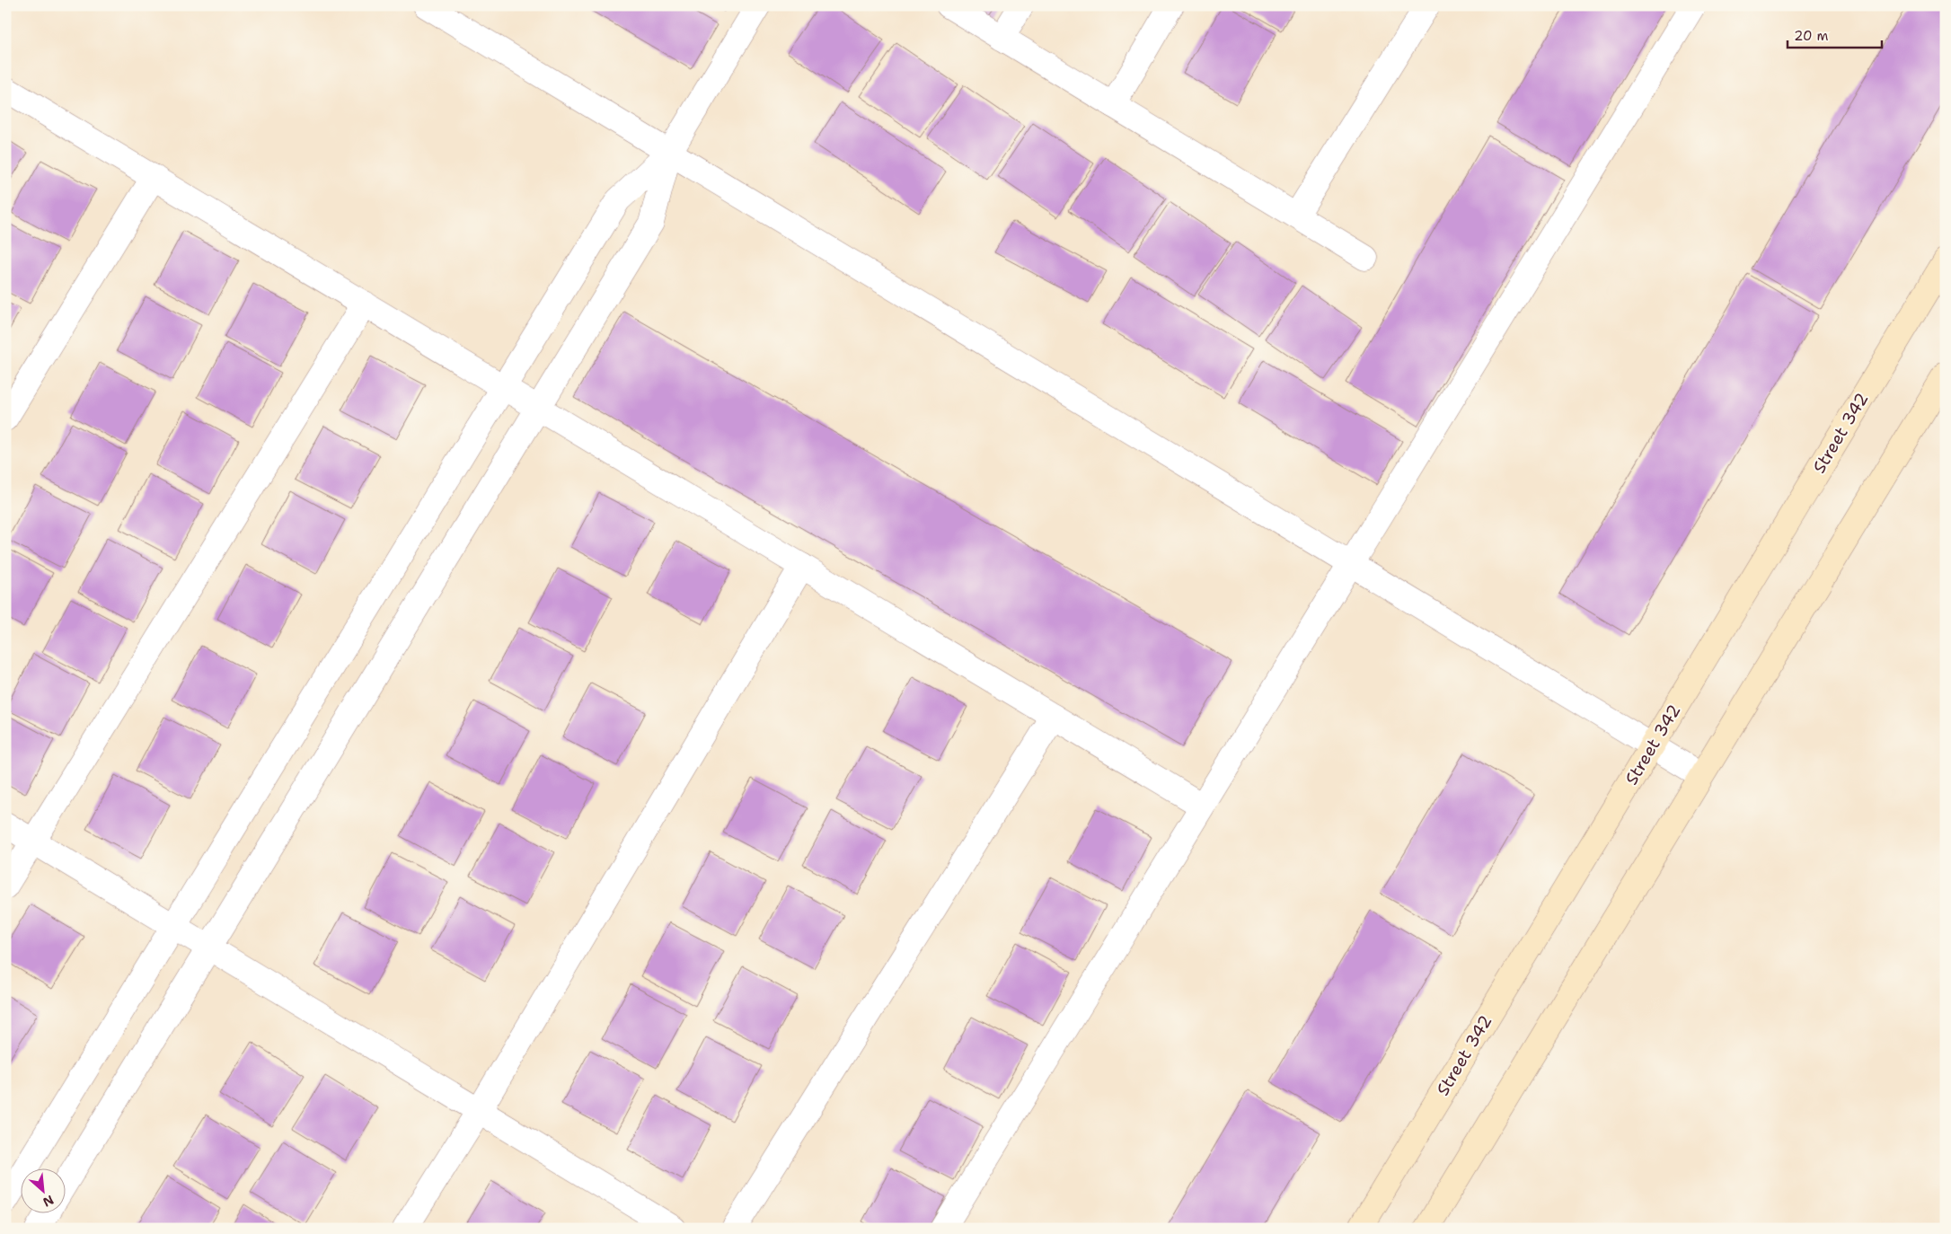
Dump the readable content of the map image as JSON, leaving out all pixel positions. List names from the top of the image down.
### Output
{
  "streets": {
    "main road": ["Street 342"]
  },
  "scale_bar": "20 m",
  "north": "bottom right"
}
